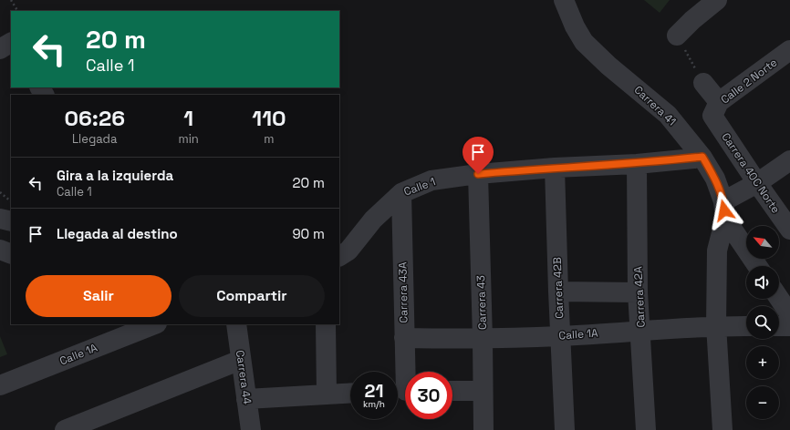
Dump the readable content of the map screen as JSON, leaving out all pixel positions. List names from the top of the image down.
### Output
{
  "streets": {
    "street": [
      "Calle 2 Norte",
      "Carrera 41",
      "Carrera 40C Norte",
      "Calle 1",
      "Carrera 42B",
      "Carrera 43A",
      "Carrera 42A",
      "Carrera 43",
      "Calle 1A",
      "Carrera 44"
    ]
  },
  "crossings": [
    ["Calle 2 Norte", "Carrera 40C Norte"],
    ["Carrera 41", "Calle 1"],
    ["Calle 1", "Carrera 42B"],
    ["Calle 1", "Carrera 43A"],
    ["Calle 1", "Carrera 42A"],
    ["Calle 1", "Carrera 43"],
    ["Carrera 42B", "Calle 1A"],
    ["Carrera 43A", "Calle 1A"],
    ["Carrera 42A", "Calle 1A"],
    ["Carrera 43", "Calle 1A"]
  ],
  "north": "top left",
  "page": {
    "turn": ["20 m", "Calle 1"],
    "eta": [
      "06:26",
      "Llegada",
      "1",
      "min",
      "110",
      "m"
    ],
    "list": [
      {
        "name": "Gira a la izquierda",
        "note": "Calle 1",
        "value": "20 m"
      },
      {
        "name": "Llegada al destino",
        "value": "90 m"
      }
    ],
    "map_buttons": ["+", "−"],
    "buttons": ["Salir", "Compartir"],
    "speed": "21 km/h",
    "limit": "30"
  }
}
